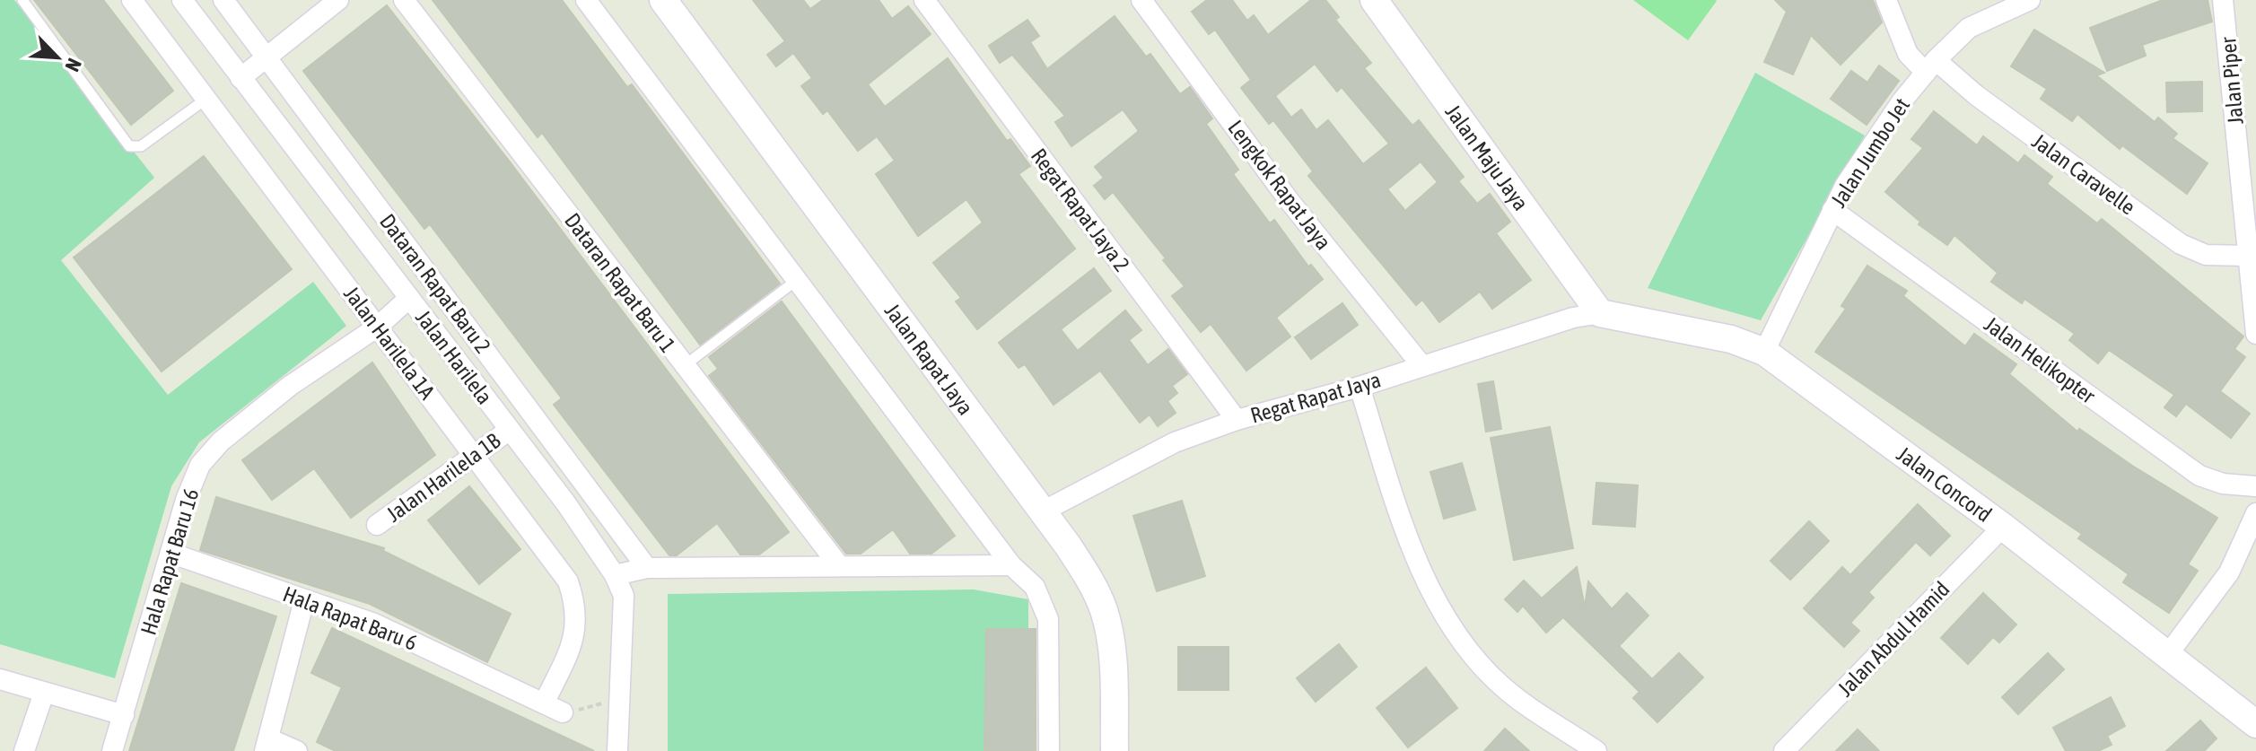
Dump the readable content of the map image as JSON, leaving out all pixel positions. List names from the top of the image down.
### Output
{
  "streets": {
    "street": [
      "Jalan Piper",
      "Jalan Jumbo Jet",
      "Jalan Maju Jaya",
      "Jalan Caravelle",
      "Lengkok Rapat Jaya",
      "Regat Rapat Jaya 2",
      "Dataran Rapat Baru 1",
      "Dataran Rapat Baru 2",
      "Jalan Harilela 1A",
      "Jalan Harilela",
      "Jalan Rapat Jaya",
      "Jalan Helikopter",
      "Regat Rapat Jaya",
      "Jalan Harilela 1B",
      "Jalan Concord",
      "Hala Rapat Baru 16",
      "Hala Rapat Baru 6",
      "Jalan Abdul Hamid"
    ]
  },
  "crossings": [
    ["Jalan Piper", "Jalan Caravelle"],
    ["Jalan Jumbo Jet", "Jalan Caravelle"],
    ["Jalan Jumbo Jet", "Jalan Helikopter"],
    ["Jalan Jumbo Jet", "Jalan Concord"],
    ["Jalan Maju Jaya", "Regat Rapat Jaya"],
    ["Jalan Maju Jaya", "Jalan Concord"],
    ["Lengkok Rapat Jaya", "Regat Rapat Jaya"],
    ["Regat Rapat Jaya 2", "Regat Rapat Jaya"],
    ["Jalan Harilela 1A", "Jalan Harilela 1B"],
    ["Jalan Harilela 1A", "Hala Rapat Baru 16"],
    ["Jalan Harilela 1A", "Hala Rapat Baru 6"],
    ["Jalan Harilela", "Jalan Harilela 1B"],
    ["Jalan Harilela", "Hala Rapat Baru 16"],
    ["Jalan Rapat Jaya", "Regat Rapat Jaya"],
    ["Regat Rapat Jaya", "Jalan Concord"],
    ["Jalan Concord", "Jalan Abdul Hamid"],
    ["Hala Rapat Baru 16", "Hala Rapat Baru 6"]
  ],
  "north": "bottom right"
}
